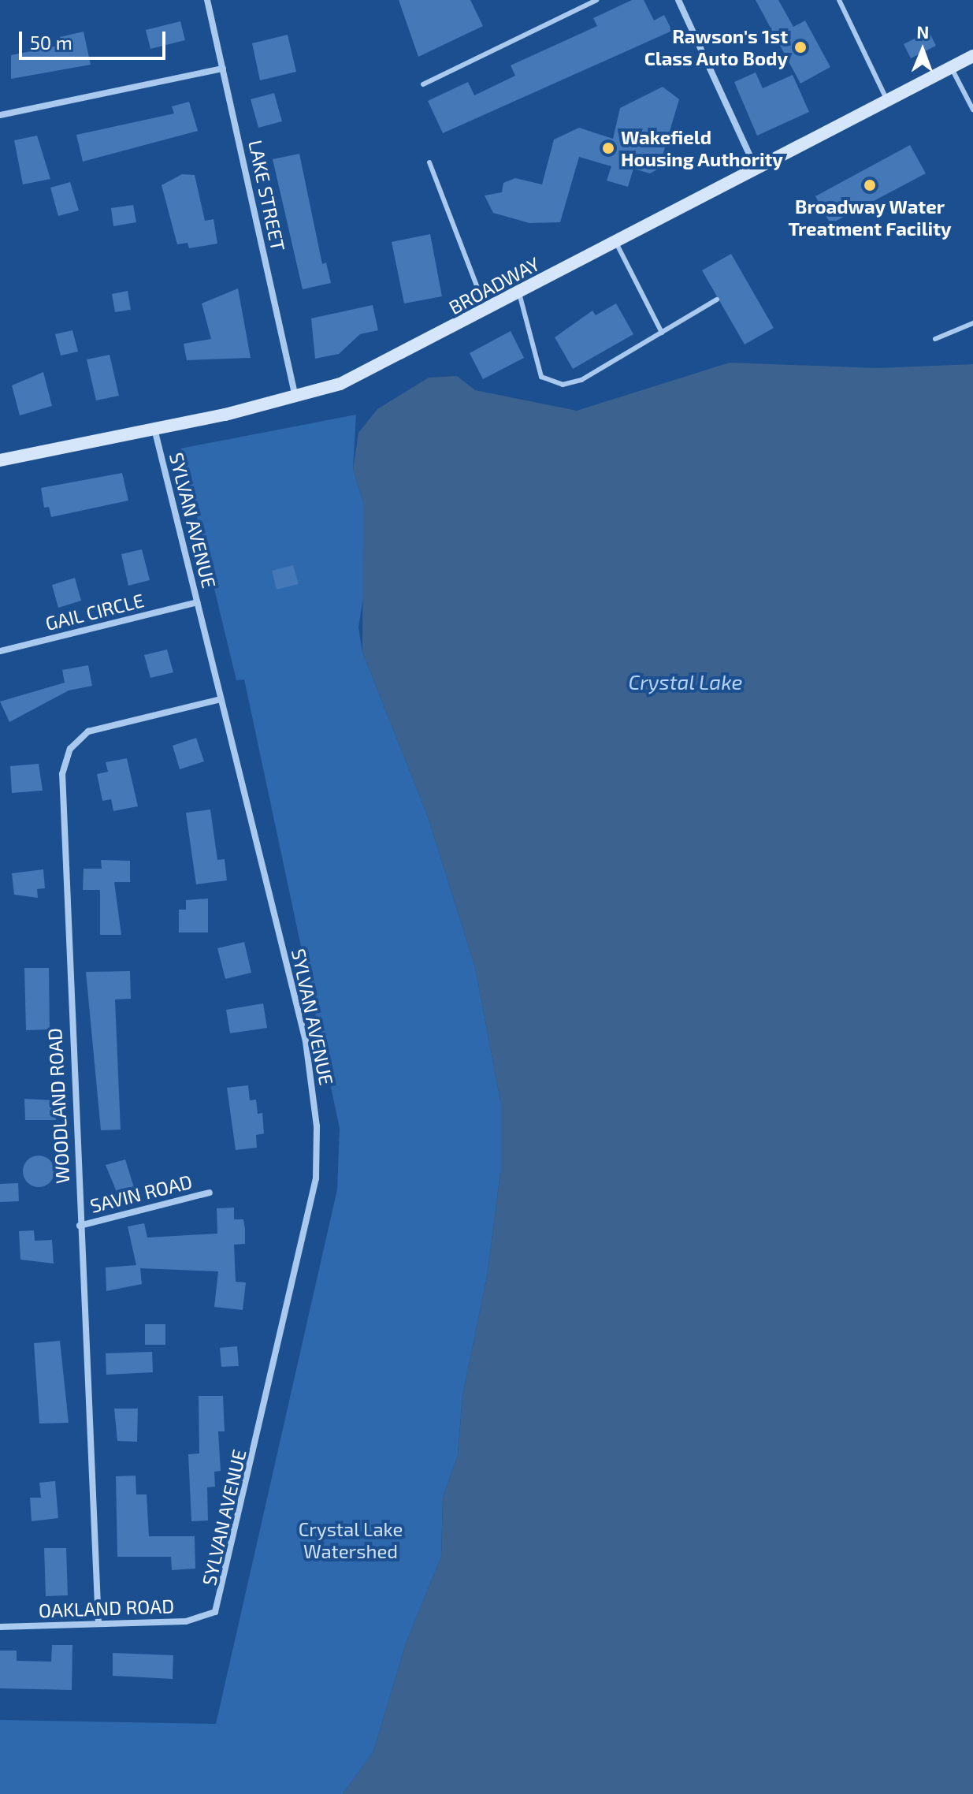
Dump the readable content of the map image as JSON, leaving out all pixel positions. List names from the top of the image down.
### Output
{
  "streets": {
    "street": [
      "LAKE STREET",
      "BROADWAY",
      "SYLVAN AVENUE",
      "GAIL CIRCLE",
      "WOODLAND ROAD",
      "SAVIN ROAD",
      "OAKLAND ROAD"
    ]
  },
  "crossings": [
    ["LAKE STREET", "BROADWAY"],
    ["BROADWAY", "SYLVAN AVENUE"],
    ["SYLVAN AVENUE", "GAIL CIRCLE"],
    ["SYLVAN AVENUE", "WOODLAND ROAD"],
    ["SYLVAN AVENUE", "OAKLAND ROAD"],
    ["WOODLAND ROAD", "SAVIN ROAD"],
    ["WOODLAND ROAD", "OAKLAND ROAD"]
  ],
  "water": ["Crystal Lake"],
  "parks": ["Crystal Lake Watershed"],
  "places": ["Rawson's 1st Class Auto Body", "Wakefield Housing Authority", "Broadway Water Treatment Facility"],
  "scale_bar": "50 m",
  "north": "top"
}
